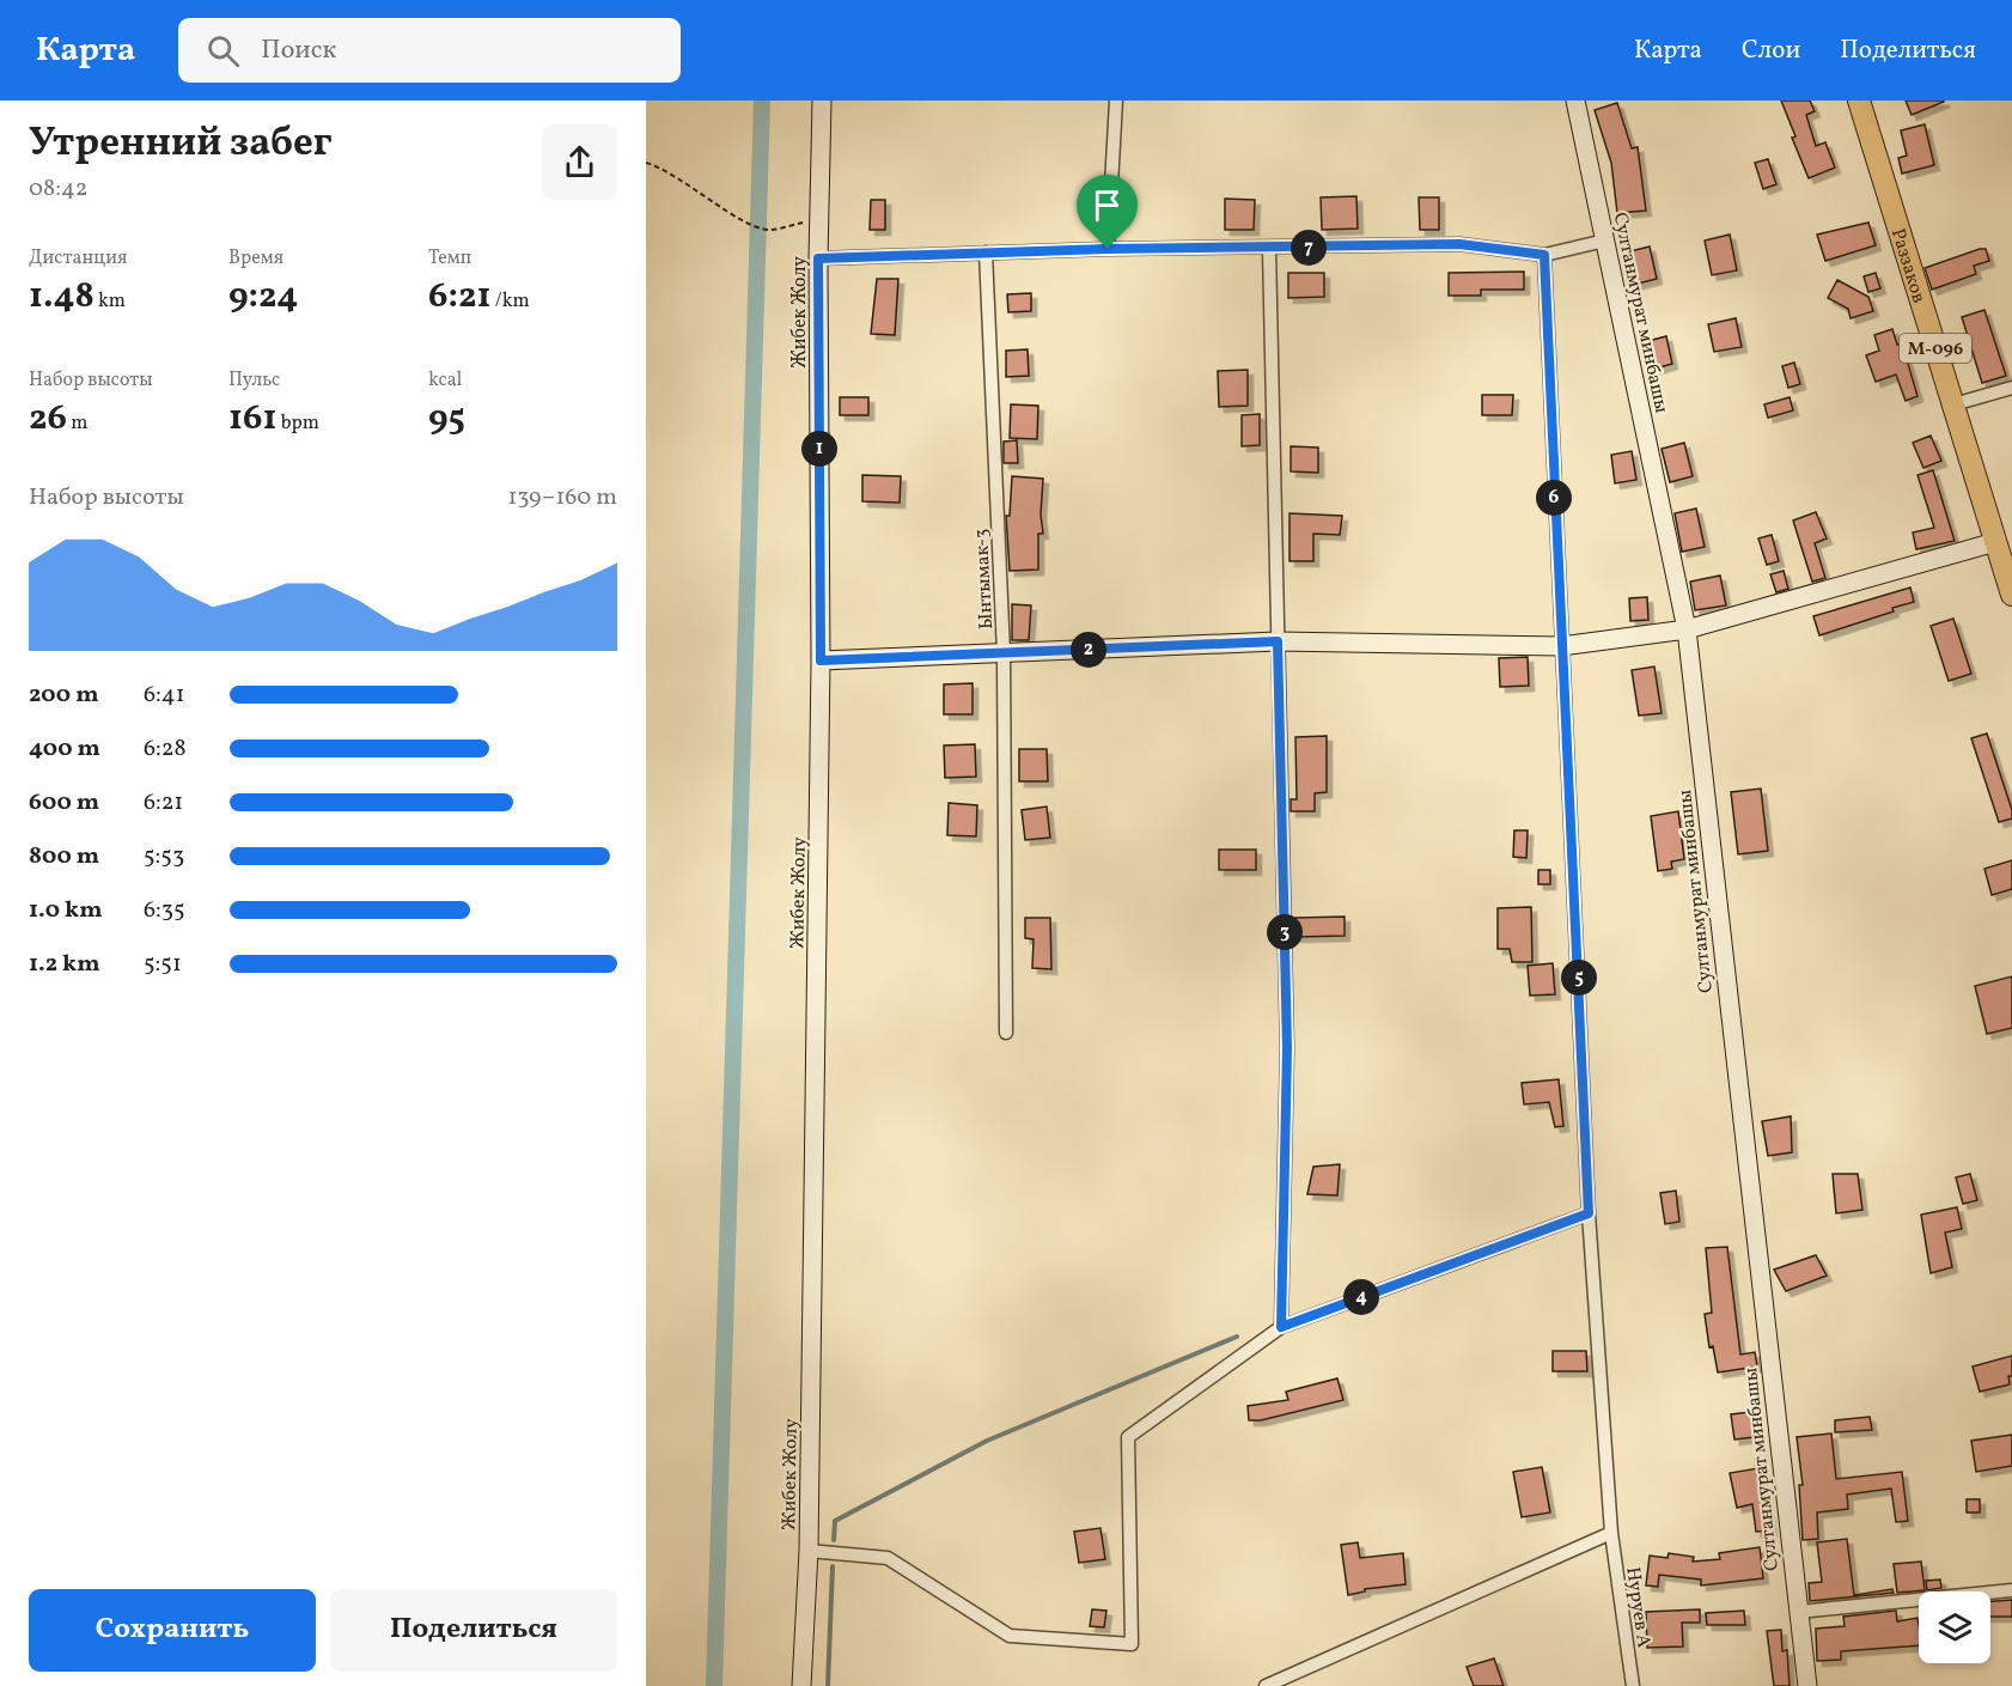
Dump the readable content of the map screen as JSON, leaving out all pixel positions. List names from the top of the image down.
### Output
{
  "streets": {
    "main road": ["Раззаков", "М-096"],
    "street": [
      "Жибек Жолу",
      "Султанмурат минбашы",
      "Ынтымак-3",
      "Нуруев А"
    ]
  },
  "page": {
    "header": "Карта",
    "search": "Поиск",
    "nav": ["Карта", "Слои", "Поделиться"],
    "heading": ["Утренний забег", "08:42"],
    "stats": [
      ["Дистанция", "1.48 km"],
      ["Время", "9:24"],
      ["Темп", "6:21 /km"],
      ["Набор высоты", "26 m"],
      ["Пульс", "161 bpm"],
      ["kcal", "95"]
    ],
    "pins": [
      "7",
      "1",
      "6",
      "2",
      "3",
      "5",
      "4"
    ],
    "chart": ["Набор высоты", "139–160 m"],
    "list": [
      {
        "name": "200 m",
        "note": "6:41"
      },
      {
        "name": "400 m",
        "note": "6:28"
      },
      {
        "name": "600 m",
        "note": "6:21"
      },
      {
        "name": "800 m",
        "note": "5:53"
      },
      {
        "name": "1.0 km",
        "note": "6:35"
      },
      {
        "name": "1.2 km",
        "note": "5:51"
      }
    ],
    "buttons": ["Сохранить", "Поделиться"]
  }
}
